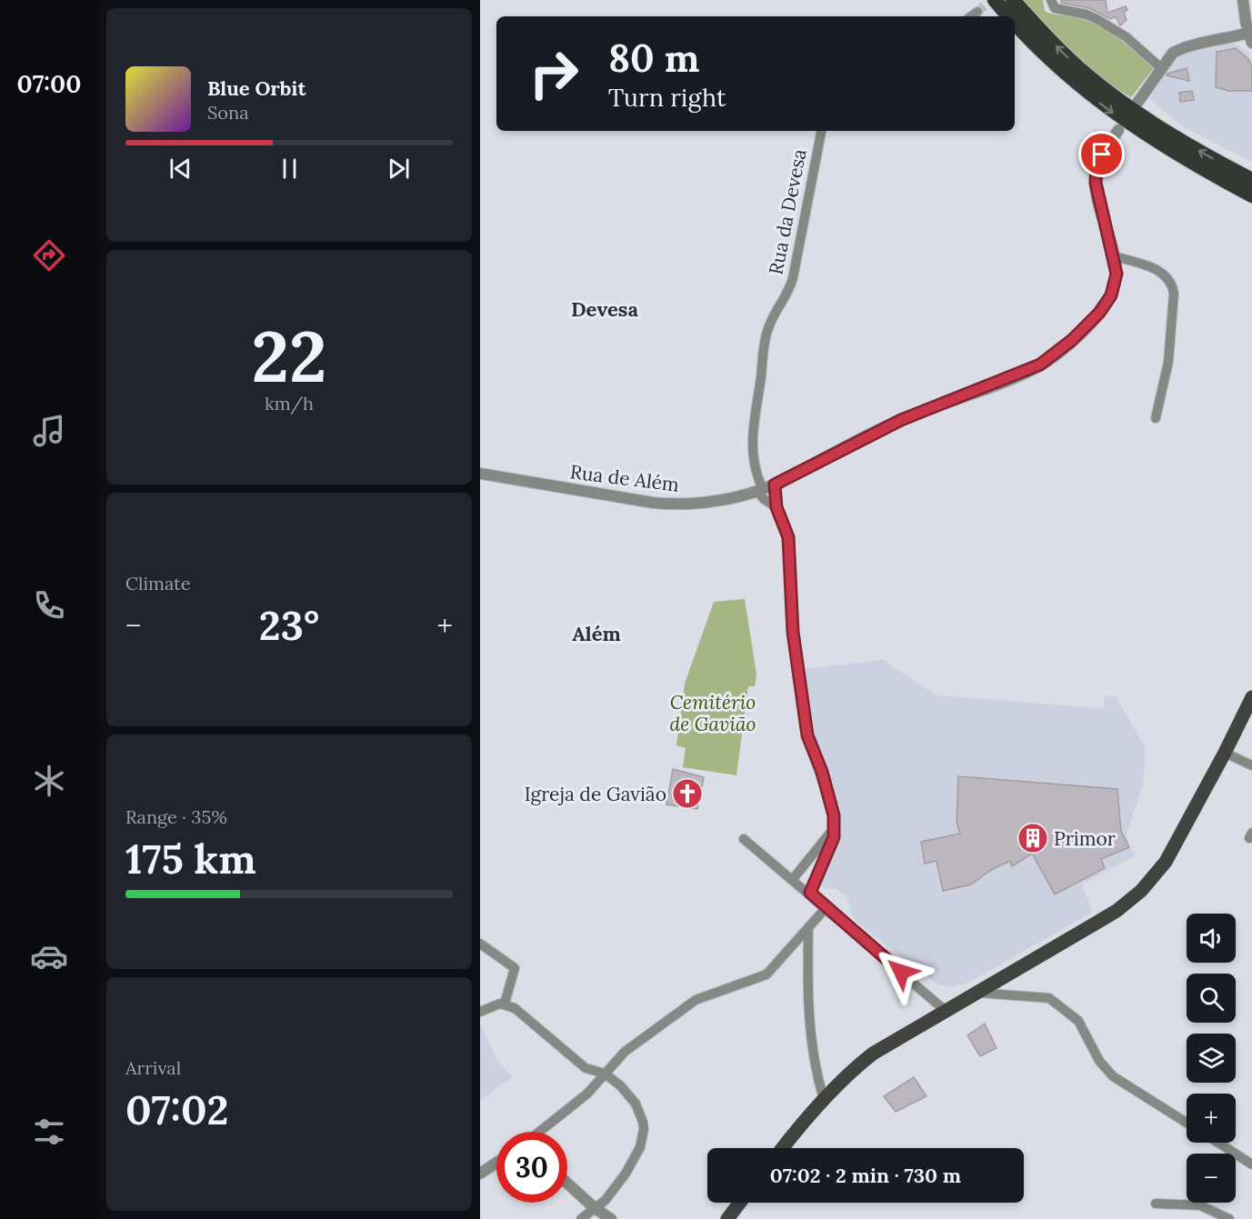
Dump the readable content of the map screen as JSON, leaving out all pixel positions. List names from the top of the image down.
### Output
{
  "streets": {
    "street": ["Rua da Devesa", "Rua de Além"]
  },
  "crossings": [
    ["Rua da Devesa", "Rua de Além"]
  ],
  "districts": ["Devesa", "Além"],
  "parks": ["Cemitério de Gavião"],
  "places": {
    "church": ["Igreja de Gavião"],
    "building": ["Primor"]
  },
  "page": {
    "tabs": "07:00",
    "turn": ["80 m", "Turn right"],
    "song": ["Blue Orbit", "Sona"],
    "tile": [
      ["22", "km/h"],
      "Climate",
      ["Range · 35%", "175 km"],
      ["Arrival", "07:02"]
    ],
    "heat": ["−", "23°", "+"],
    "map_buttons": ["+", "−"],
    "limit": "30",
    "trip": "07:02 · 2 min · 730 m"
  }
}
